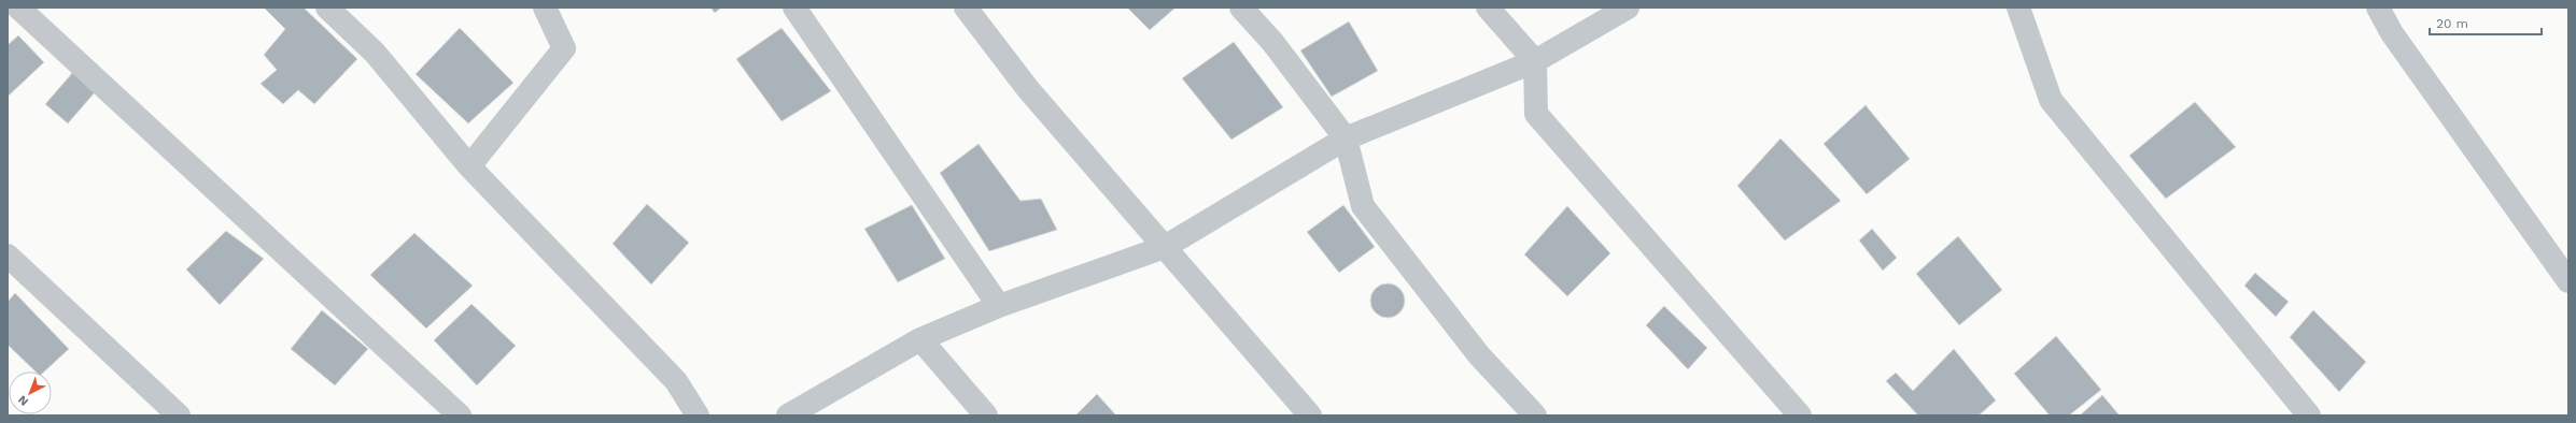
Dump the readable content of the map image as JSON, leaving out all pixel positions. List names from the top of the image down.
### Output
{
  "scale_bar": "20 m",
  "north": "bottom left"
}
